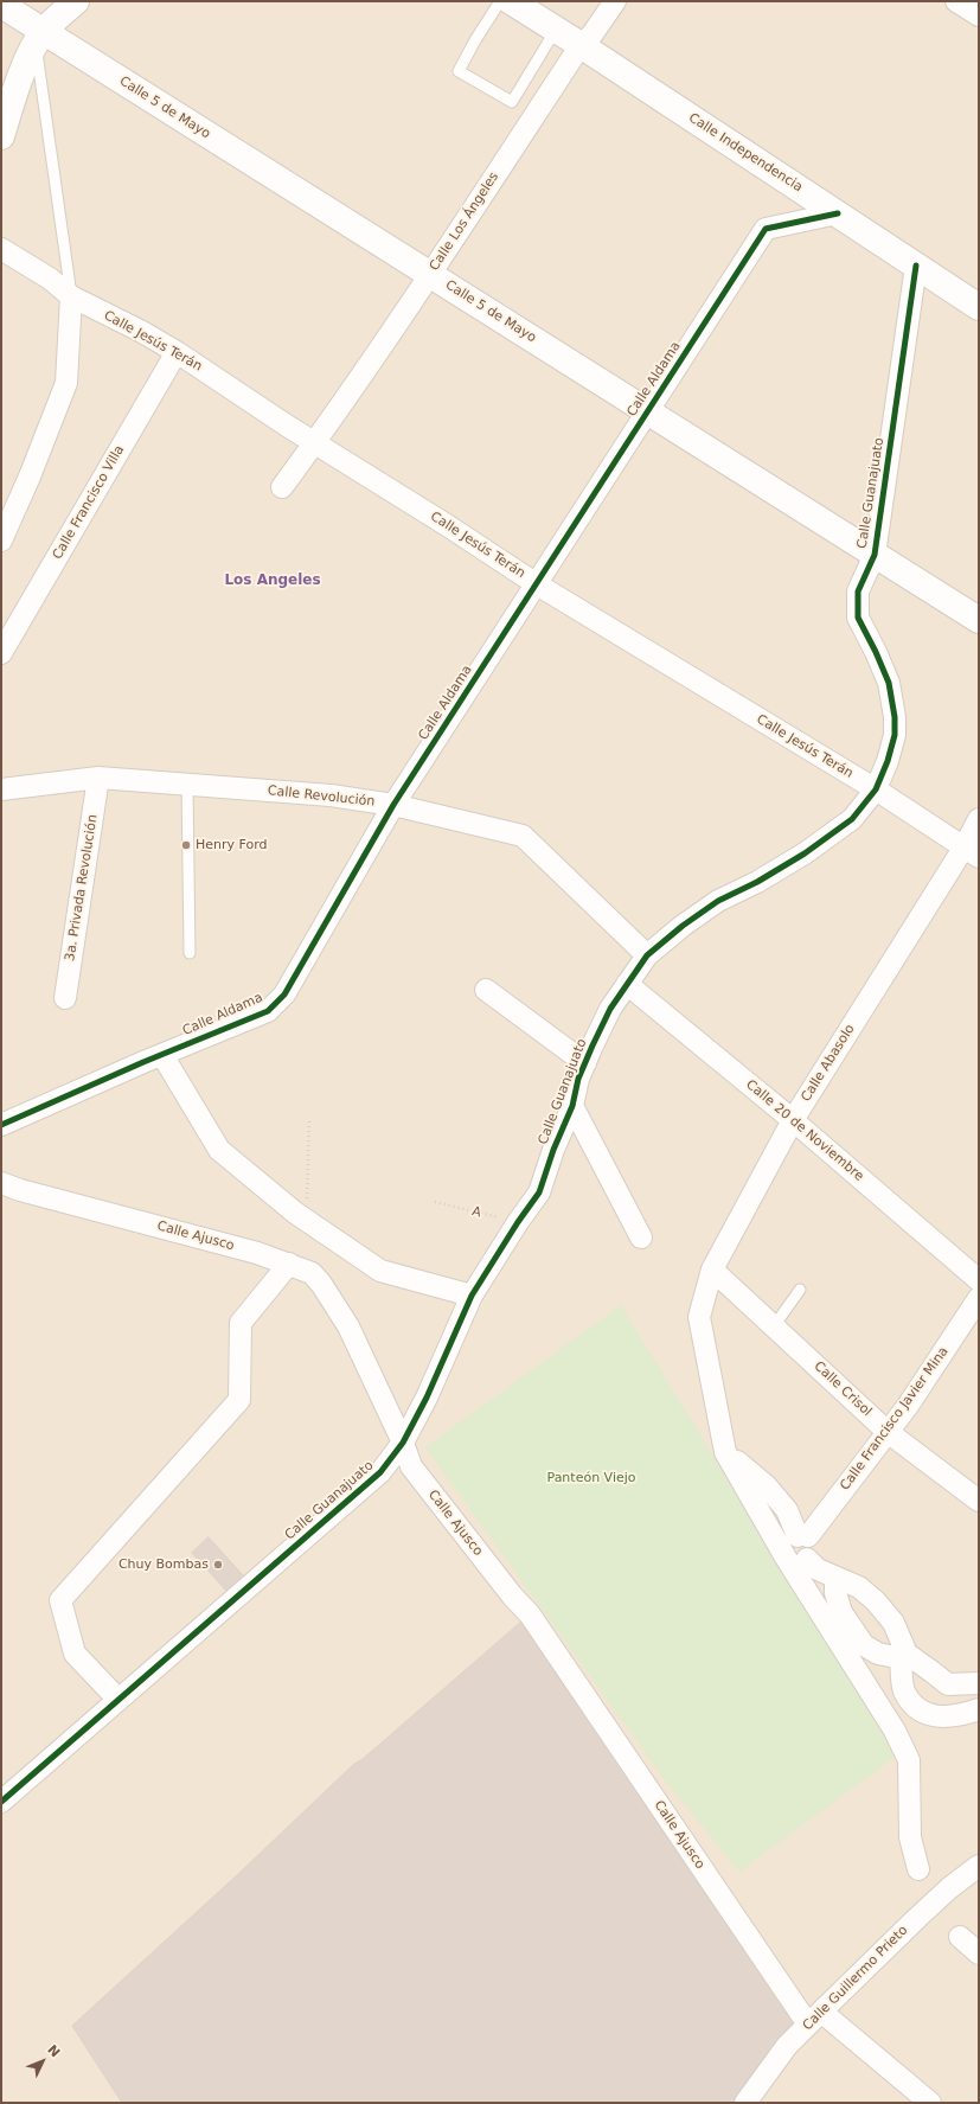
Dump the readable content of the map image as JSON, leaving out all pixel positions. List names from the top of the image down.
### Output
{
  "streets": {
    "main road": ["Calle 5 de Mayo", "Calle Independencia"],
    "street": [
      "Calle Los Ángeles",
      "Calle Jesús Terán",
      "Calle Aldama",
      "Calle Guanajuato",
      "Calle Francisco Villa",
      "Calle Revolución",
      "3a. Privada Revolución",
      "Calle Abasolo",
      "Calle 20 de Noviembre",
      "Calle Ajusco",
      "Calle Crisol",
      "Calle Francisco Javier Mina",
      "Calle Guillermo Prieto"
    ],
    "path": ["A"]
  },
  "crossings": [
    ["Calle 5 de Mayo", "Calle Los Ángeles"],
    ["Calle 5 de Mayo", "Calle Aldama"],
    ["Calle 5 de Mayo", "Calle Guanajuato"],
    ["Calle Independencia", "Calle Los Ángeles"],
    ["Calle Independencia", "Calle Aldama"],
    ["Calle Independencia", "Calle Guanajuato"],
    ["Calle Los Ángeles", "Calle Jesús Terán"],
    ["Calle Jesús Terán", "Calle Aldama"],
    ["Calle Jesús Terán", "Calle Guanajuato"],
    ["Calle Jesús Terán", "Calle Francisco Villa"],
    ["Calle Jesús Terán", "Calle Abasolo"],
    ["Calle Aldama", "Calle Revolución"],
    ["Calle Guanajuato", "Calle Revolución"],
    ["Calle Guanajuato", "Calle 20 de Noviembre"],
    ["Calle Guanajuato", "A"],
    ["Calle Guanajuato", "Calle Ajusco"],
    ["Calle Revolución", "3a. Privada Revolución"],
    ["Calle Abasolo", "Calle 20 de Noviembre"],
    ["Calle Abasolo", "Calle Crisol"],
    ["Calle Ajusco", "Calle Guillermo Prieto"],
    ["Calle Crisol", "Calle Francisco Javier Mina"]
  ],
  "districts": ["Los Angeles"],
  "parks": ["Panteón Viejo"],
  "places": ["Henry Ford", "Chuy Bombas"],
  "north": "top right"
}
